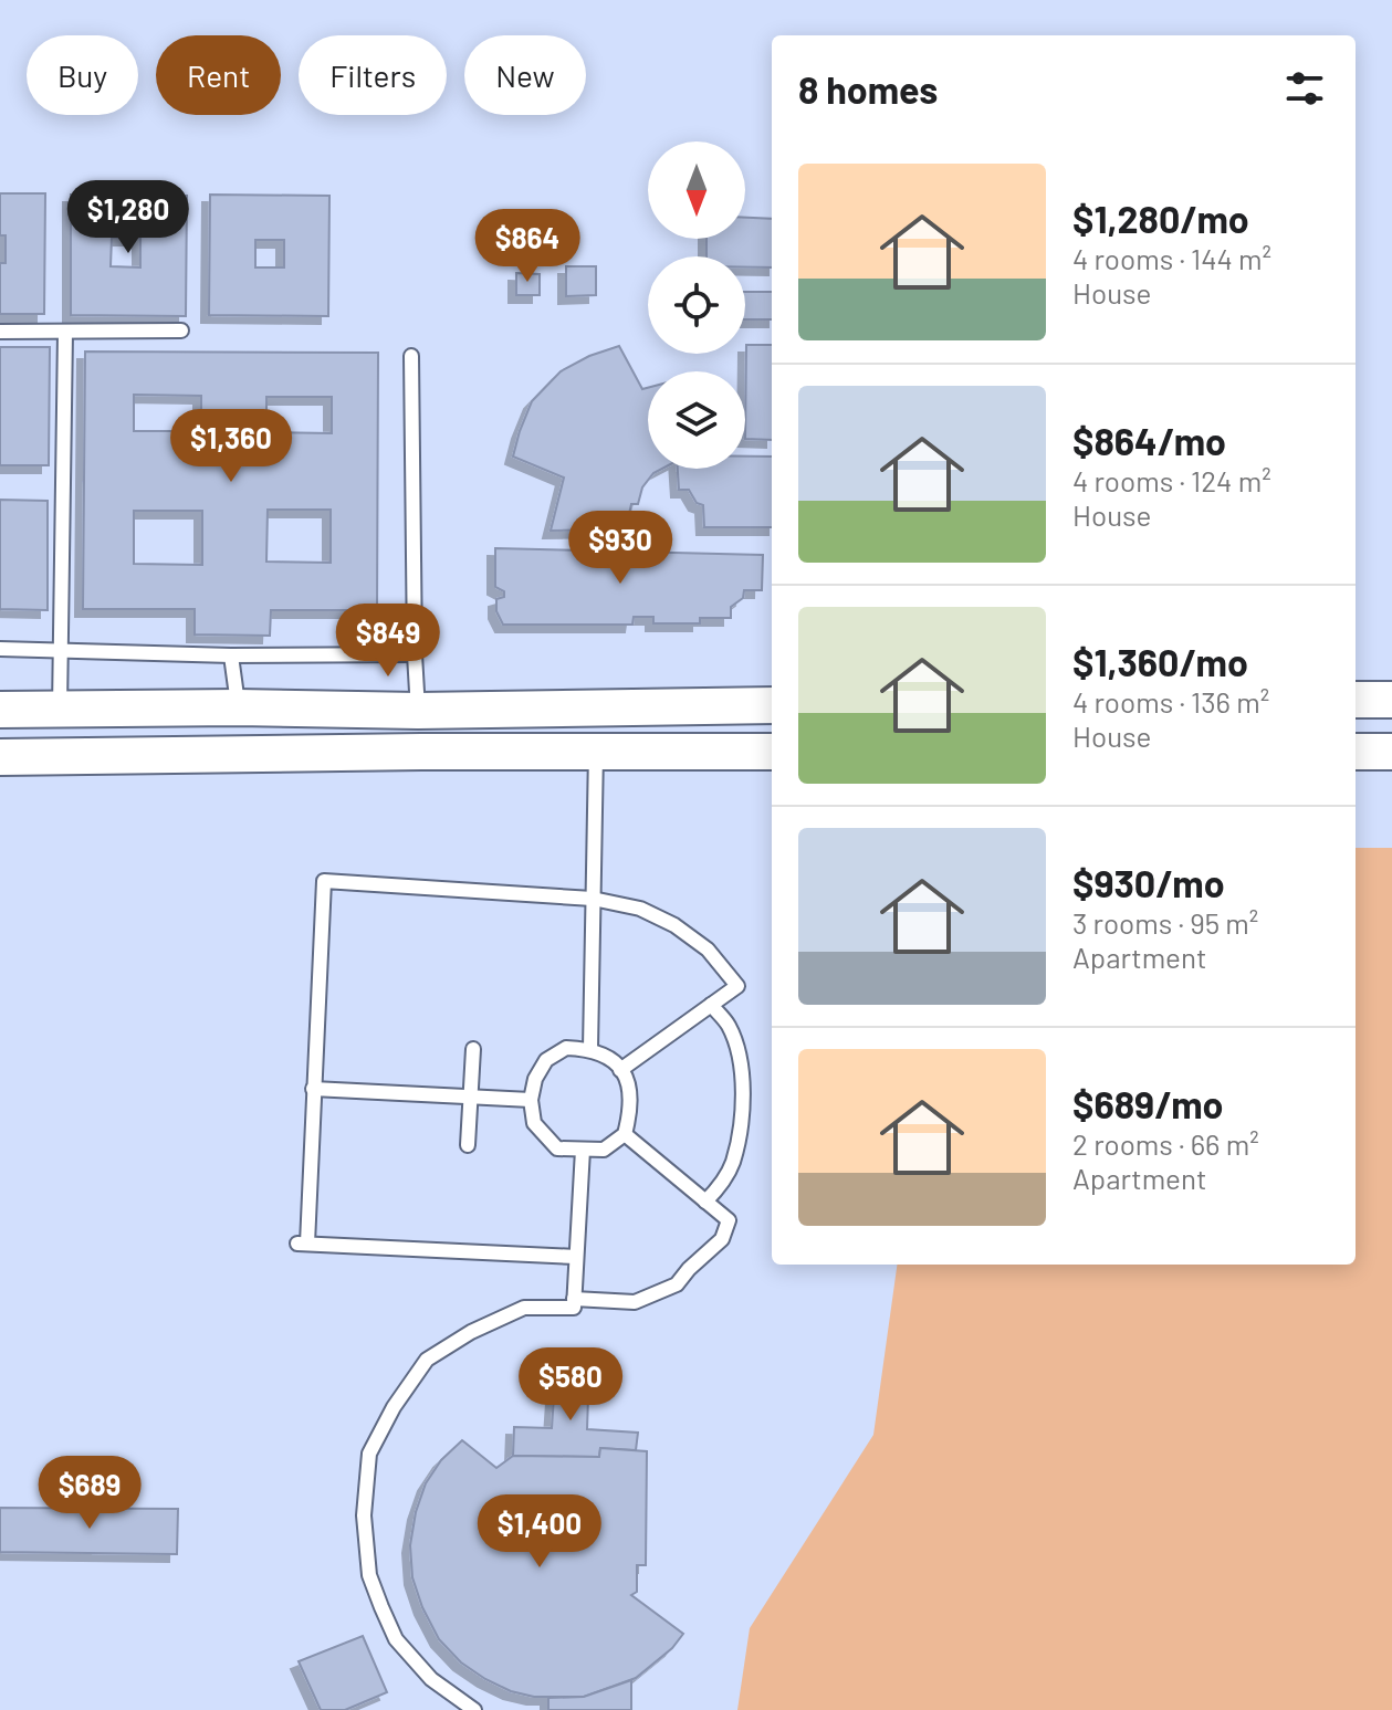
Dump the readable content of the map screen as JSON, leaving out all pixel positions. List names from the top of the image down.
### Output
{
  "north": "bottom",
  "page": {
    "chip": [
      "Buy",
      "Rent",
      "Filters",
      "New"
    ],
    "heading": "8 homes",
    "list": [
      {
        "name": "$1,280/mo",
        "note": "4 rooms · 144 m² · House"
      },
      {
        "name": "$864/mo",
        "note": "4 rooms · 124 m² · House"
      },
      {
        "name": "$1,360/mo",
        "note": "4 rooms · 136 m² · House"
      },
      {
        "name": "$930/mo",
        "note": "3 rooms · 95 m² · Apartment"
      },
      {
        "name": "$689/mo",
        "note": "2 rooms · 66 m² · Apartment"
      }
    ],
    "price": [
      "$1,280",
      "$864",
      "$1,360",
      "$930",
      "$849",
      "$580",
      "$689",
      "$1,400"
    ]
  }
}
